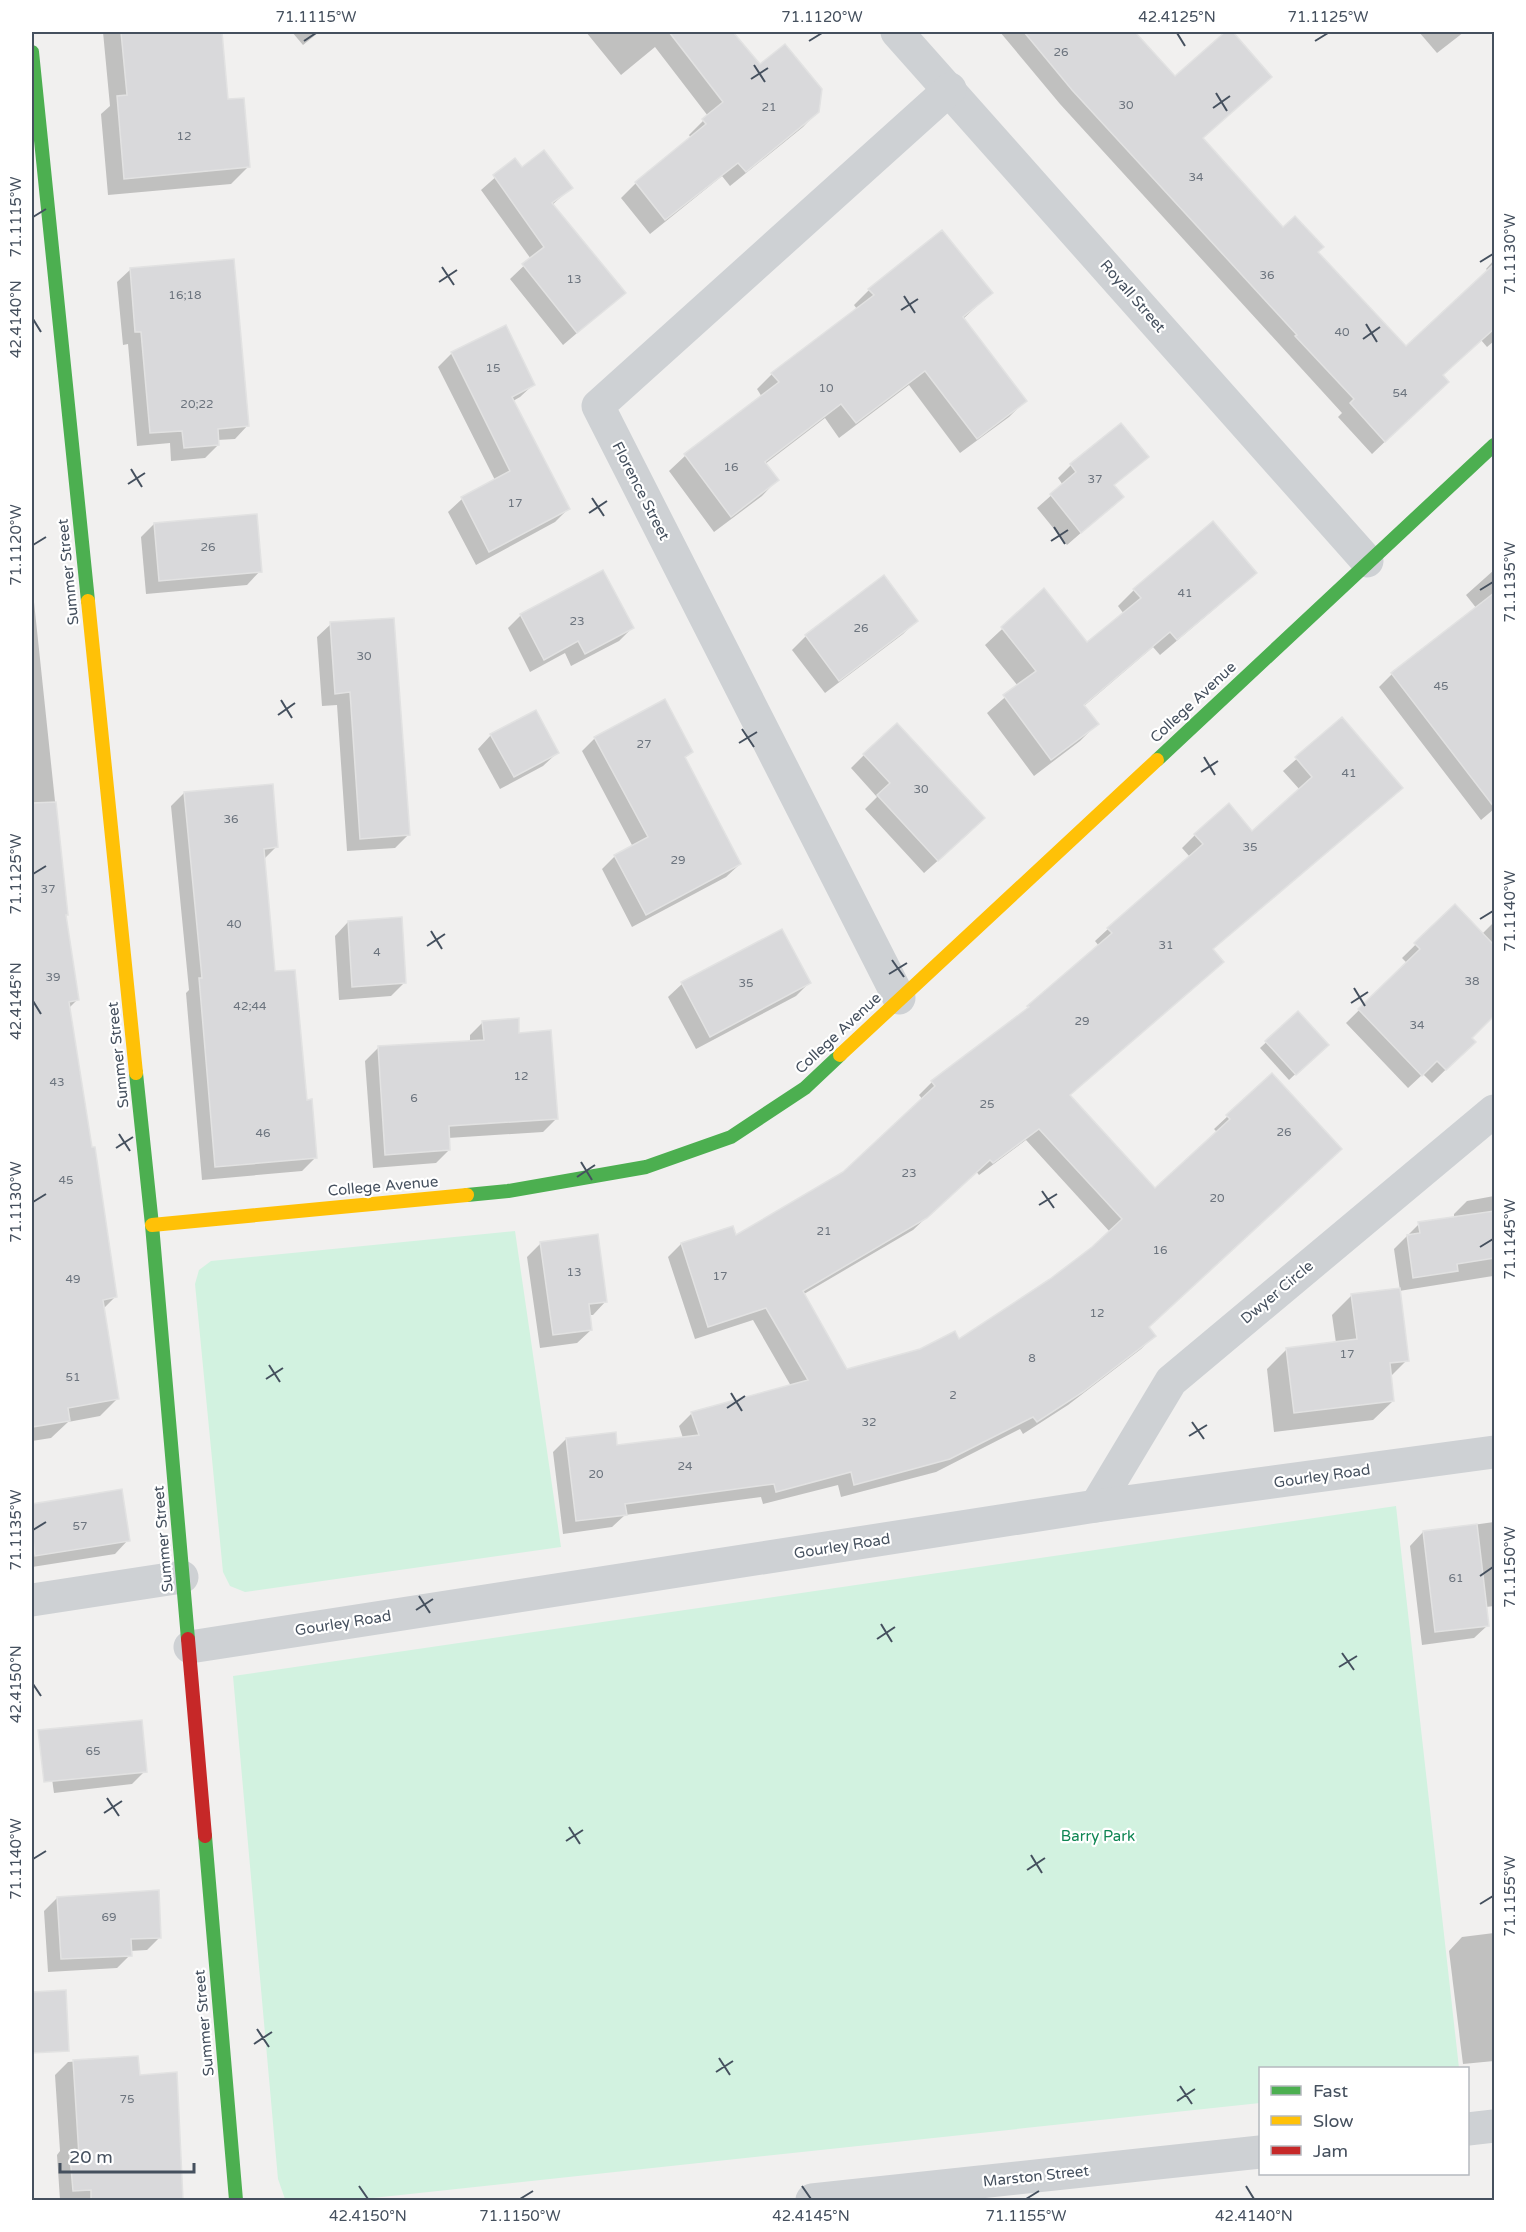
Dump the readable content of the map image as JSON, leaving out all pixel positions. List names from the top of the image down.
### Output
{
  "streets": {
    "street": [
      "Royall Street",
      "Florence Street",
      "Summer Street",
      "College Avenue",
      "Dwyer Circle",
      "Gourley Road",
      "Marston Street"
    ]
  },
  "crossings": [
    ["Royall Street", "Florence Street"],
    ["Royall Street", "College Avenue"],
    ["Florence Street", "College Avenue"],
    ["Summer Street", "College Avenue"],
    ["Summer Street", "Gourley Road"],
    ["Dwyer Circle", "Gourley Road"]
  ],
  "parks": ["Barry Park"],
  "house_numbers": [
    "26",
    "30",
    "21",
    "12",
    "34",
    "36",
    "13",
    "16;18",
    "40",
    "15",
    "10",
    "54",
    "20;22",
    "16",
    "37",
    "17",
    "26",
    "41",
    "23",
    "26",
    "30",
    "45",
    "27",
    "41",
    "30",
    "36",
    "35",
    "29",
    "37",
    "40",
    "31",
    "4",
    "39",
    "38",
    "35",
    "42;44",
    "29",
    "34",
    "12",
    "43",
    "6",
    "25",
    "26",
    "46",
    "23",
    "45",
    "20",
    "21",
    "16",
    "13",
    "17",
    "49",
    "12",
    "17",
    "8",
    "51",
    "2",
    "32",
    "24",
    "20",
    "57",
    "61",
    "65",
    "69",
    "75"
  ],
  "legend": ["Fast", "Slow", "Jam"],
  "scale_bar": "20 m",
  "coordinates": [
    "71.1115°W",
    "71.1120°W",
    "42.4125°N",
    "71.1125°W",
    "71.1130°W",
    "42.4140°N",
    "71.1135°W",
    "71.1140°W",
    "42.4145°N",
    "71.1145°W",
    "71.1150°W",
    "42.4150°N",
    "71.1155°W"
  ]
}
